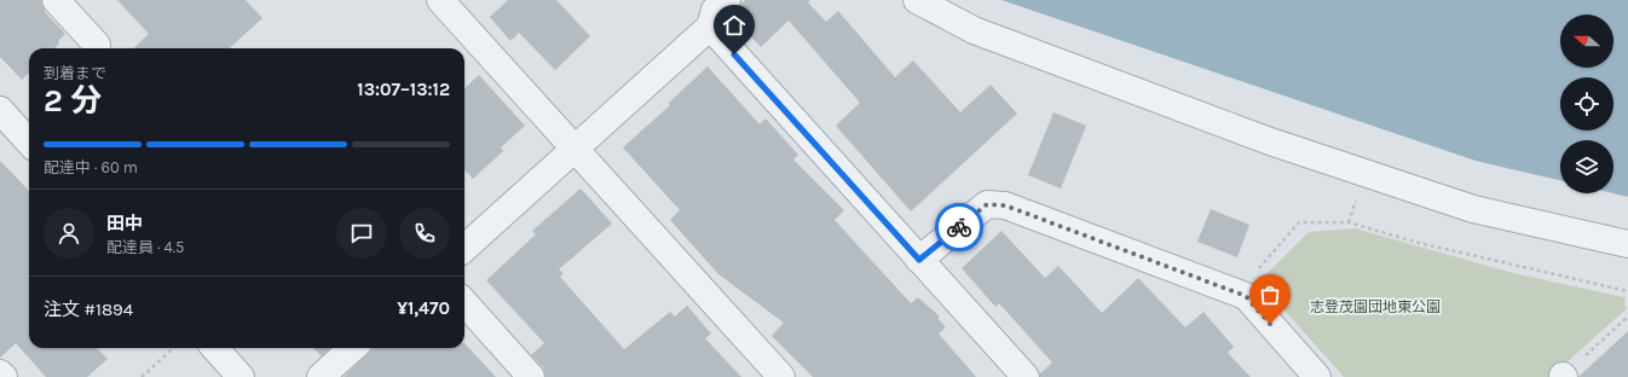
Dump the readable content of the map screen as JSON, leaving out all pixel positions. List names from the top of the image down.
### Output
{
  "parks": ["志登茂園団地東公園"],
  "north": "left",
  "page": {
    "heading": ["2 分", "到着まで", "13:07–13:12"],
    "panel": [
      "田中",
      "配達員 · 4.5",
      "注文 #1894",
      "¥1,470"
    ],
    "bar": "配達中 · 60 m"
  }
}
